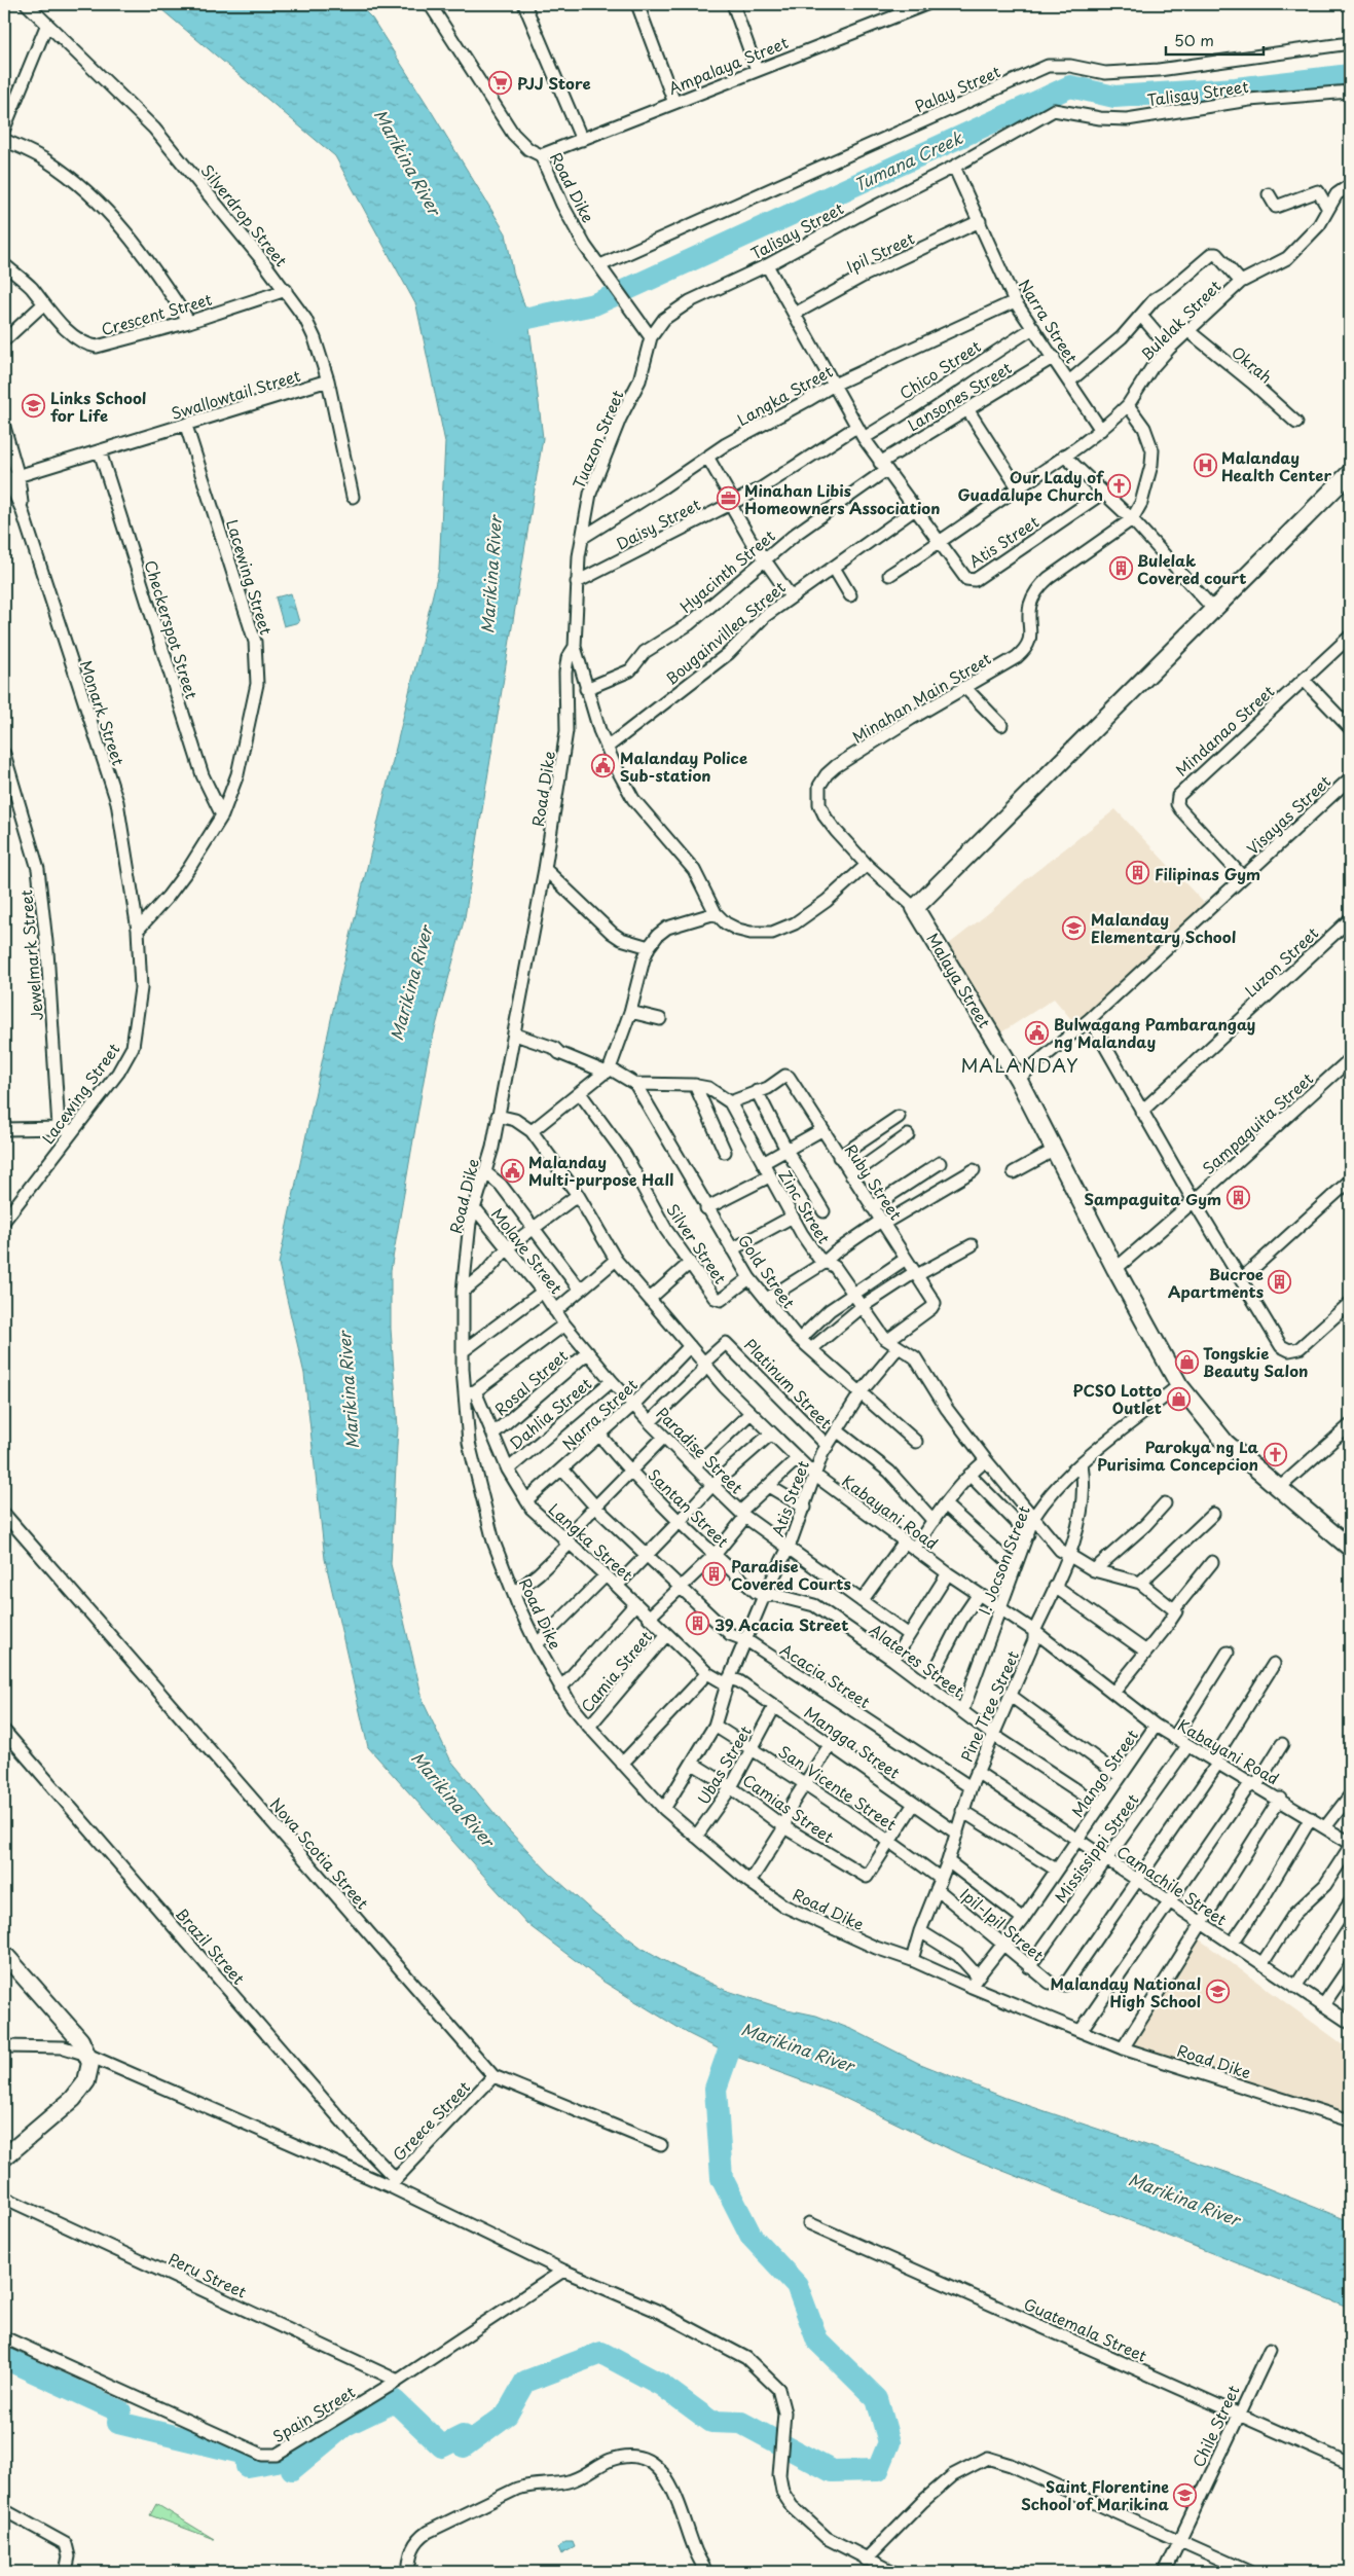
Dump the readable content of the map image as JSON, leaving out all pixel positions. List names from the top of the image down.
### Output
{
  "streets": {
    "street": [
      "Ampalaya Street",
      "Palay Street",
      "Talisay Street",
      "Road Dike",
      "Silverdrop Street",
      "Ipil Street",
      "Crescent Street",
      "Bulelak Street",
      "Narra Street",
      "Okrah",
      "Chico Street",
      "Swallowtail Street",
      "Langka Street",
      "Lansones Street",
      "Tuazon Street",
      "Daisy Street",
      "Atis Street",
      "Hyacinth Street",
      "Lacewing Street",
      "Checkerspot Street",
      "Bougainvillea Street",
      "Minahan Main Street",
      "Monark Street",
      "Mindanao Street",
      "Visayas Street",
      "Jewelmark Street",
      "Luzon Street",
      "Malaya Street",
      "Sampaguita Street",
      "Ruby Street",
      "Zinc Street",
      "Silver Street",
      "Molave Street",
      "Gold Street",
      "Rosal Street",
      "Platinum Street",
      "Dahlia Street",
      "Paradise Street",
      "Santan Street",
      "Kabayani Road",
      "I. Jocson Street",
      "Alateres Street",
      "Camia Street",
      "Acacia Street",
      "Pine Tree Street",
      "Mangga Street",
      "Ubas Street",
      "Mango Street",
      "San Vicente Street",
      "Camias Street",
      "Mississippi Street",
      "Nova Scotia Street",
      "Camachile Street",
      "Ipil-Ipil Street",
      "Brazil Street",
      "Greece Street",
      "Peru Street",
      "Guatemala Street",
      "Spain Street",
      "Chile Street"
    ]
  },
  "crossings": [
    ["Ampalaya Street", "Road Dike"],
    ["Palay Street", "Road Dike"],
    ["Talisay Street", "Road Dike"],
    ["Talisay Street", "Narra Street"],
    ["Talisay Street", "Tuazon Street"],
    ["Road Dike", "Langka Street"],
    ["Road Dike", "Tuazon Street"],
    ["Road Dike", "Atis Street"],
    ["Road Dike", "Zinc Street"],
    ["Road Dike", "Molave Street"],
    ["Road Dike", "Kabayani Road"],
    ["Road Dike", "Camia Street"],
    ["Road Dike", "Pine Tree Street"],
    ["Road Dike", "Ubas Street"],
    ["Silverdrop Street", "Crescent Street"],
    ["Silverdrop Street", "Swallowtail Street"],
    ["Ipil Street", "Narra Street"],
    ["Bulelak Street", "Narra Street"],
    ["Bulelak Street", "Okrah"],
    ["Bulelak Street", "Atis Street"],
    ["Narra Street", "Chico Street"],
    ["Narra Street", "Langka Street"],
    ["Narra Street", "Lansones Street"],
    ["Narra Street", "Paradise Street"],
    ["Narra Street", "Santan Street"],
    ["Narra Street", "Kabayani Road"],
    ["Narra Street", "Acacia Street"],
    ["Swallowtail Street", "Lacewing Street"],
    ["Swallowtail Street", "Checkerspot Street"],
    ["Swallowtail Street", "Monark Street"],
    ["Langka Street", "Tuazon Street"],
    ["Langka Street", "Atis Street"],
    ["Langka Street", "Rosal Street"],
    ["Langka Street", "Dahlia Street"],
    ["Langka Street", "Camia Street"],
    ["Langka Street", "Mangga Street"],
    ["Lansones Street", "Hyacinth Street"],
    ["Tuazon Street", "Daisy Street"],
    ["Atis Street", "Ruby Street"],
    ["Atis Street", "Zinc Street"],
    ["Atis Street", "Gold Street"],
    ["Atis Street", "Platinum Street"],
    ["Atis Street", "Paradise Street"],
    ["Atis Street", "Santan Street"],
    ["Atis Street", "Kabayani Road"],
    ["Atis Street", "Alateres Street"],
    ["Atis Street", "Acacia Street"],
    ["Atis Street", "Mangga Street"],
    ["Atis Street", "San Vicente Street"],
    ["Atis Street", "Camias Street"],
    ["Lacewing Street", "Checkerspot Street"],
    ["Lacewing Street", "Monark Street"],
    ["Minahan Main Street", "Malaya Street"],
    ["Mindanao Street", "Visayas Street"],
    ["Visayas Street", "Malaya Street"],
    ["Malaya Street", "Sampaguita Street"],
    ["Malaya Street", "I. Jocson Street"],
    ["Zinc Street", "Gold Street"],
    ["Zinc Street", "I. Jocson Street"],
    ["Zinc Street", "Pine Tree Street"],
    ["Silver Street", "Gold Street"],
    ["Molave Street", "Paradise Street"],
    ["Rosal Street", "Paradise Street"],
    ["Platinum Street", "Kabayani Road"],
    ["Dahlia Street", "Paradise Street"],
    ["Santan Street", "Alateres Street"],
    ["Kabayani Road", "I. Jocson Street"],
    ["Kabayani Road", "Pine Tree Street"],
    ["Kabayani Road", "Mango Street"],
    ["Kabayani Road", "Mississippi Street"],
    ["I. Jocson Street", "Alateres Street"],
    ["I. Jocson Street", "Pine Tree Street"],
    ["Alateres Street", "Pine Tree Street"],
    ["Alateres Street", "Mango Street"],
    ["Acacia Street", "Pine Tree Street"],
    ["Pine Tree Street", "Mangga Street"],
    ["Pine Tree Street", "San Vicente Street"],
    ["Pine Tree Street", "Camachile Street"],
    ["Pine Tree Street", "Ipil-Ipil Street"],
    ["Mangga Street", "Ubas Street"],
    ["Ubas Street", "San Vicente Street"],
    ["Ubas Street", "Camias Street"],
    ["Mango Street", "Camachile Street"],
    ["San Vicente Street", "Camias Street"],
    ["San Vicente Street", "Ipil-Ipil Street"],
    ["Mississippi Street", "Camachile Street"],
    ["Mississippi Street", "Ipil-Ipil Street"],
    ["Nova Scotia Street", "Greece Street"],
    ["Brazil Street", "Greece Street"],
    ["Peru Street", "Spain Street"],
    ["Guatemala Street", "Chile Street"]
  ],
  "districts": ["MALANDAY"],
  "water": ["Tumana Creek", "Marikina River"],
  "places": {
    "supermarket": ["PJJ Store"],
    "school or university": [
      "Links School for Life",
      "Malanday Elementary School",
      "Malanday National High School",
      "Saint Florentine School of Marikina"
    ],
    "hospital": ["Malanday Health Center"],
    "church": ["Our Lady of Guadalupe Church", "Parokya ng La Purisima Concepcion"],
    "office": ["Minahan Libis Homeowners Association"],
    "building": [
      "Bulelak Covered court",
      "Filipinas Gym",
      "Sampaguita Gym",
      "Bucroe Apartments",
      "Paradise Covered Courts",
      "39 Acacia Street"
    ],
    "public building": ["Malanday Police Sub-station", "Bulwagang Pambarangay ng Malanday", "Malanday Multi-purpose Hall"],
    "shop": ["Tongskie Beauty Salon", "PCSO Lotto Outlet"]
  },
  "scale_bar": "50 m"
}
